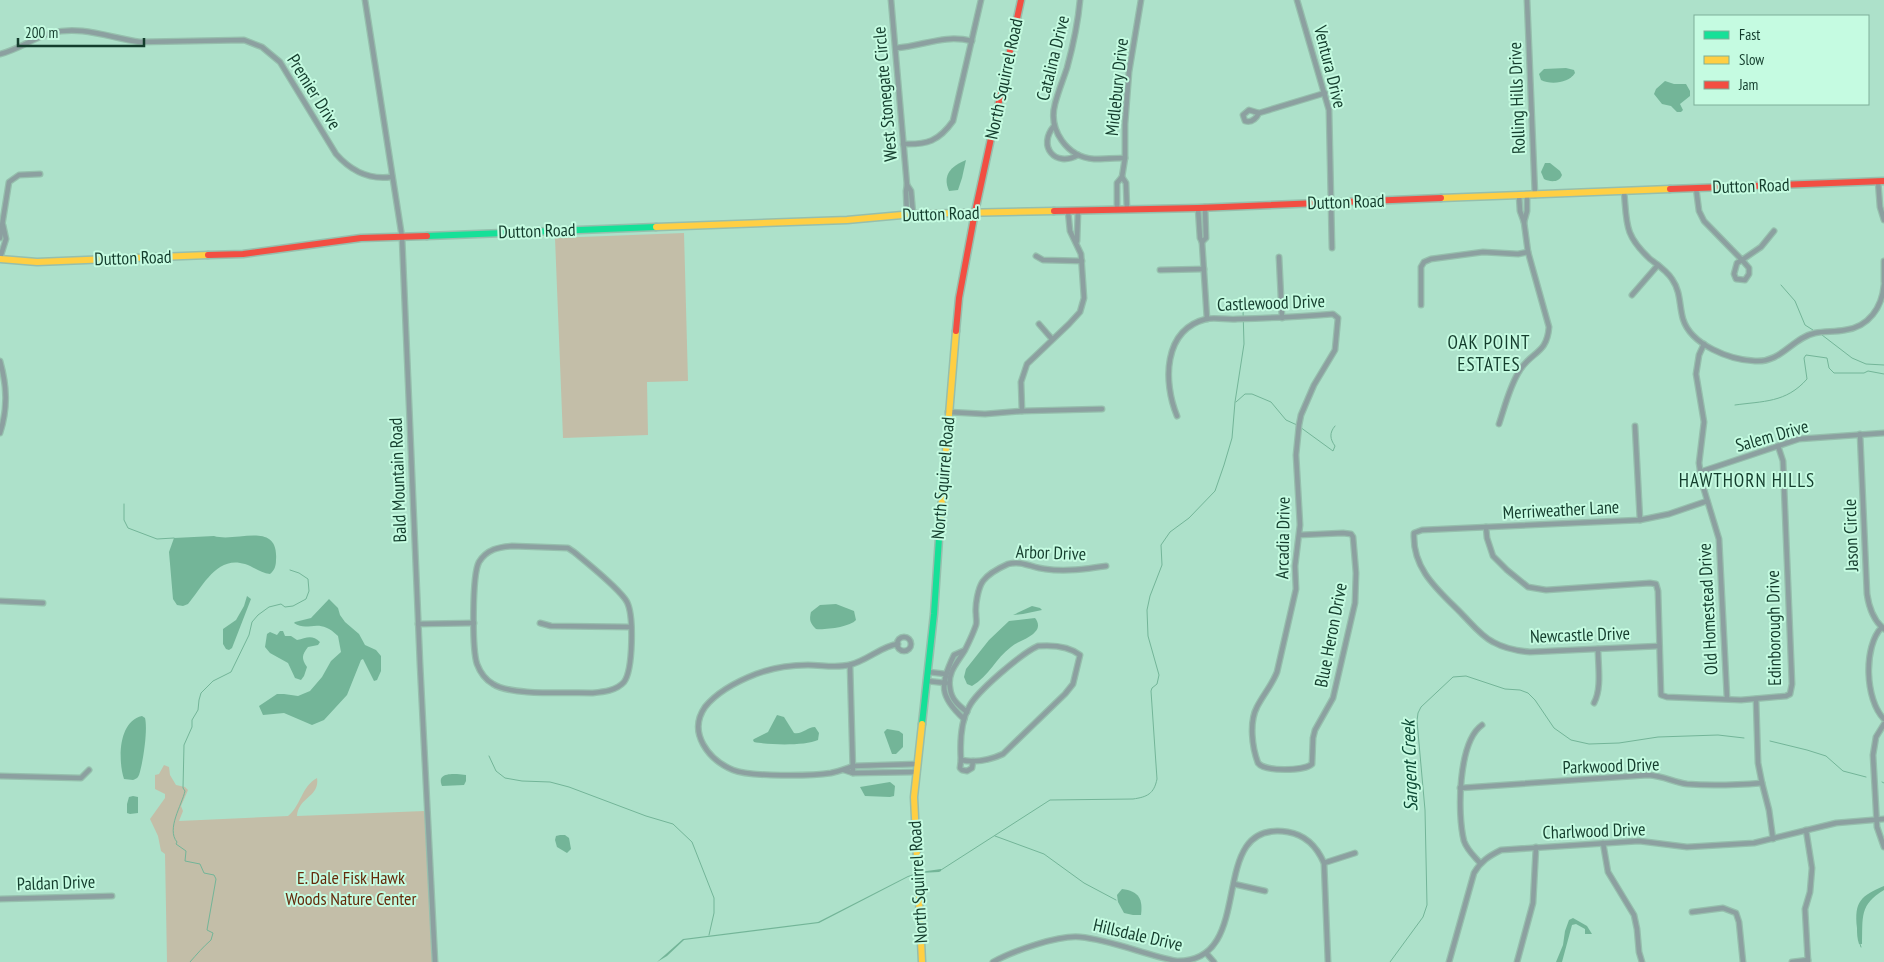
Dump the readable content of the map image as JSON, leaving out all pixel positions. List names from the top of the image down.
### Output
{
  "streets": {
    "street": [
      "Catalina Drive",
      "Ventura Drive",
      "North Squirrel Road",
      "Midlebury Drive",
      "Premier Drive",
      "West Stonegate Circle",
      "Rolling Hills Drive",
      "Dutton Road",
      "Castlewood Drive",
      "Salem Drive",
      "Bald Mountain Road",
      "Merriweather Lane",
      "Jason Circle",
      "Arcadia Drive",
      "Arbor Drive",
      "Old Homestead Drive",
      "Edinborough Drive",
      "Blue Heron Drive",
      "Newcastle Drive",
      "Parkwood Drive",
      "Charlwood Drive",
      "Paldan Drive",
      "Hillsdale Drive"
    ]
  },
  "crossings": [
    ["Ventura Drive", "Dutton Road"],
    ["North Squirrel Road", "Dutton Road"],
    ["Midlebury Drive", "Dutton Road"],
    ["Premier Drive", "Bald Mountain Road"],
    ["West Stonegate Circle", "Dutton Road"],
    ["Rolling Hills Drive", "Dutton Road"],
    ["Dutton Road", "Bald Mountain Road"],
    ["Castlewood Drive", "Arcadia Drive"],
    ["Salem Drive", "Jason Circle"],
    ["Salem Drive", "Old Homestead Drive"],
    ["Salem Drive", "Edinborough Drive"],
    ["Merriweather Lane", "Old Homestead Drive"],
    ["Merriweather Lane", "Edinborough Drive"],
    ["Merriweather Lane", "Newcastle Drive"],
    ["Arcadia Drive", "Blue Heron Drive"],
    ["Old Homestead Drive", "Edinborough Drive"],
    ["Edinborough Drive", "Newcastle Drive"]
  ],
  "districts": ["OAK POINT ESTATES", "HAWTHORN HILLS"],
  "water": ["Sargent Creek"],
  "parks": ["E. Dale Fisk Hawk Woods Nature Center"],
  "legend": ["Fast", "Slow", "Jam"],
  "scale_bar": "200 m"
}
